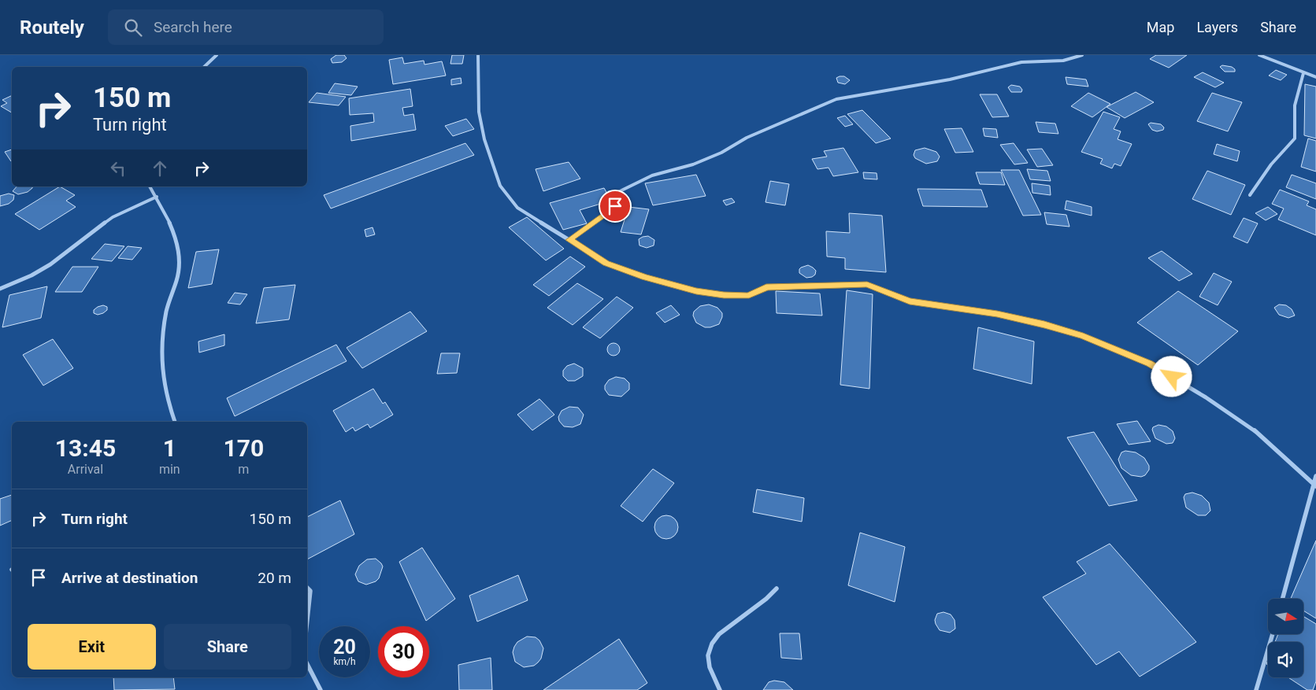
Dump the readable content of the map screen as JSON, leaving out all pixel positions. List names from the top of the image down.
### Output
{
  "north": "right",
  "page": {
    "header": "Routely",
    "search": "Search here",
    "nav": ["Map", "Layers", "Share"],
    "turn": ["150 m", "Turn right"],
    "eta": [
      "13:45",
      "Arrival",
      "1",
      "min",
      "170",
      "m"
    ],
    "list": [
      {
        "name": "Turn right",
        "value": "150 m"
      },
      {
        "name": "Arrive at destination",
        "value": "20 m"
      }
    ],
    "buttons": ["Exit", "Share"],
    "speed": "20 km/h",
    "limit": "30"
  }
}
